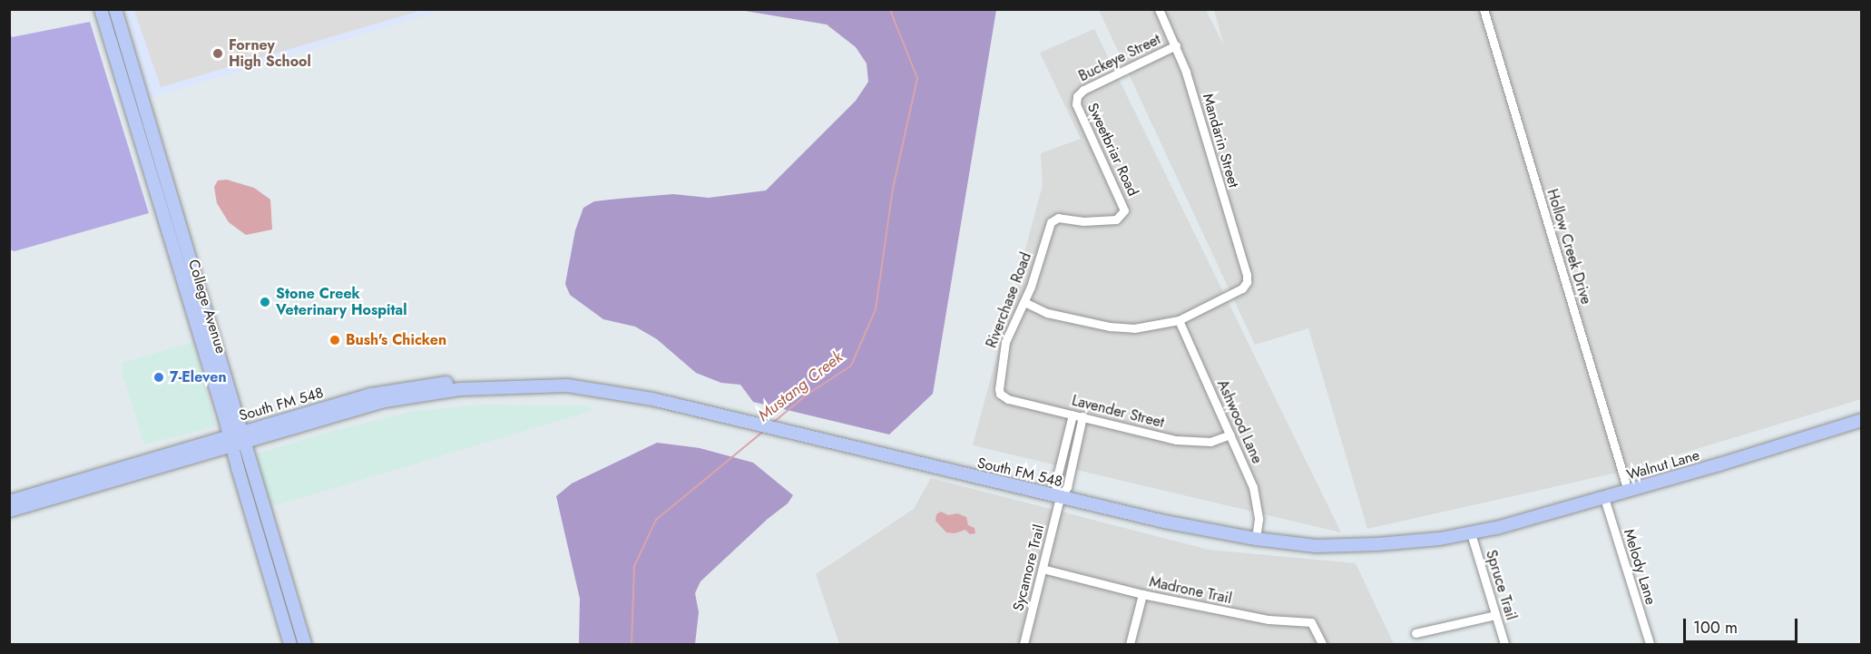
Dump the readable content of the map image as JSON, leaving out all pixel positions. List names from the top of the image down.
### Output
{
  "streets": {
    "main road": ["College Avenue", "South FM 548", "Walnut Lane"],
    "street": [
      "Buckeye Street",
      "Mandarin Street",
      "Sweetbriar Road",
      "Hollow Creek Drive",
      "Riverchase Road",
      "Lavender Street",
      "Ashwood Lane",
      "Melody Lane",
      "Sycamore Trail",
      "Spruce Trail",
      "Madrone Trail"
    ]
  },
  "crossings": [
    ["Buckeye Street", "Mandarin Street"],
    ["Buckeye Street", "Sweetbriar Road"],
    ["Mandarin Street", "Ashwood Lane"],
    ["Sweetbriar Road", "Riverchase Road"],
    ["Hollow Creek Drive", "Walnut Lane"],
    ["Riverchase Road", "Lavender Street"],
    ["College Avenue", "South FM 548"],
    ["South FM 548", "Ashwood Lane"],
    ["South FM 548", "Walnut Lane"],
    ["South FM 548", "Sycamore Trail"],
    ["South FM 548", "Spruce Trail"],
    ["Lavender Street", "Ashwood Lane"],
    ["Lavender Street", "Sycamore Trail"],
    ["Walnut Lane", "Melody Lane"],
    ["Walnut Lane", "Spruce Trail"],
    ["Sycamore Trail", "Madrone Trail"]
  ],
  "water": ["Mustang Creek"],
  "places": [
    "Forney High School",
    "Stone Creek Veterinary Hospital",
    "Bush's Chicken",
    "7-Eleven"
  ],
  "scale_bar": "100 m"
}
